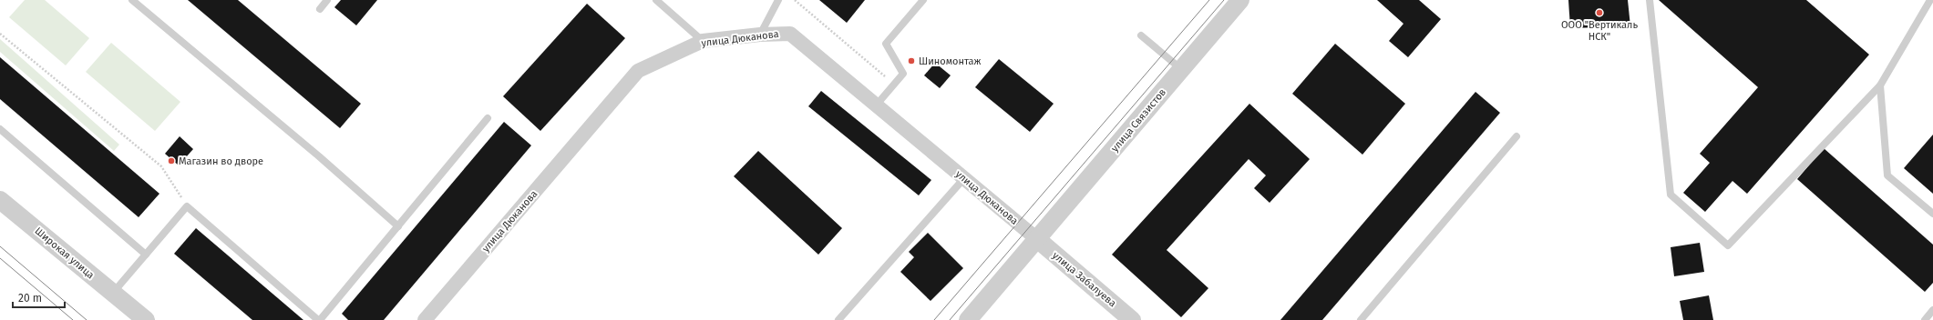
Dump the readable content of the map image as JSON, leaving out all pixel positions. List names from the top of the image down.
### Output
{
  "streets": {
    "street": [
      "улица Дюканова",
      "улица Связистов",
      "Широкая улица",
      "улица Забалуева"
    ]
  },
  "crossings": [
    ["улица Дюканова", "улица Связистов"],
    ["улица Дюканова", "улица Забалуева"],
    ["улица Связистов", "улица Забалуева"]
  ],
  "places": ["ООО \"Вертикаль НСК\"", "Шиномонтаж", "Магазин во дворе"],
  "scale_bar": "20 m"
}
